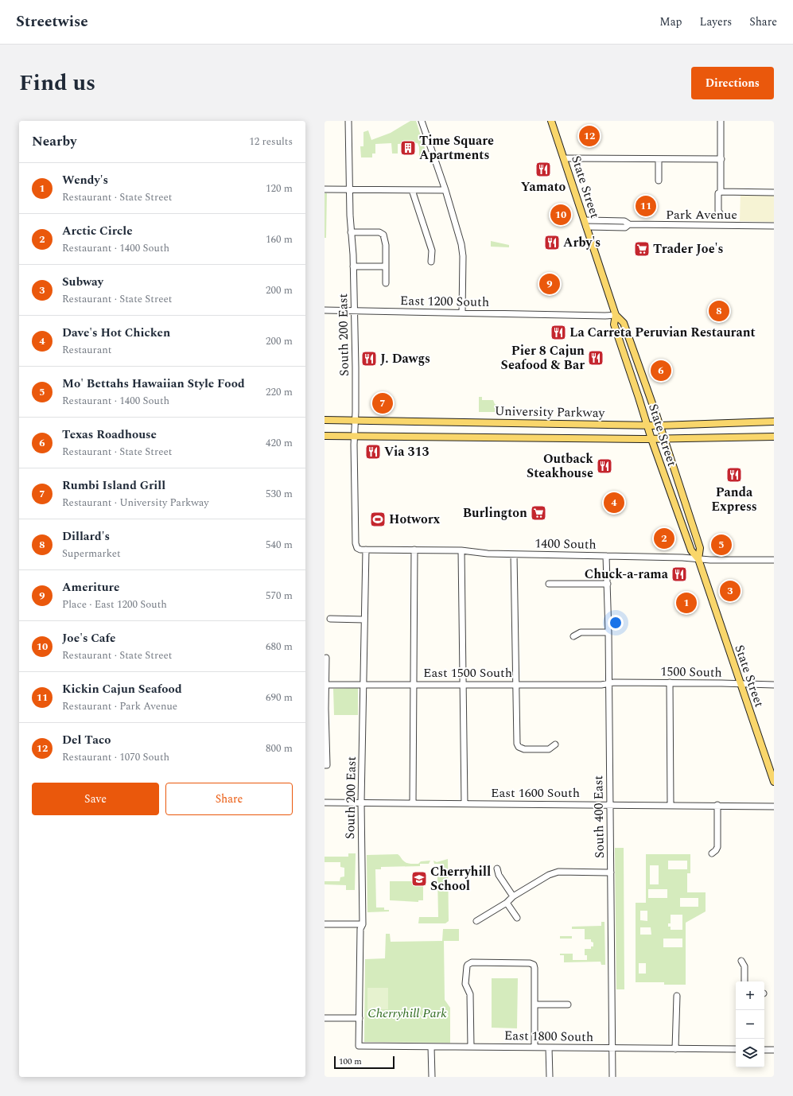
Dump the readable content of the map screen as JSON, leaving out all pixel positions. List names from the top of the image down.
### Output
{
  "streets": {
    "main road": ["State Street", "University Parkway"],
    "street": [
      "Park Avenue",
      "East 1200 South",
      "South 200 East",
      "1400 South",
      "1500 South",
      "East 1500 South",
      "East 1600 South",
      "South 400 East",
      "East 1800 South"
    ]
  },
  "crossings": [
    ["State Street", "Park Avenue"],
    ["State Street", "East 1200 South"],
    ["State Street", "University Parkway"],
    ["State Street", "1400 South"],
    ["State Street", "1500 South"],
    ["East 1200 South", "South 200 East"],
    ["South 200 East", "University Parkway"],
    ["South 200 East", "1400 South"],
    ["South 200 East", "East 1500 South"],
    ["South 200 East", "East 1600 South"],
    ["South 200 East", "East 1800 South"],
    ["1400 South", "South 400 East"],
    ["1500 South", "East 1500 South"],
    ["1500 South", "South 400 East"],
    ["East 1500 South", "South 400 East"],
    ["East 1600 South", "South 400 East"],
    ["South 400 East", "East 1800 South"]
  ],
  "parks": ["Cherryhill Park"],
  "places": {
    "building": ["Time Square Apartments"],
    "restaurant": [
      "Yamato",
      "Arby's",
      "La Carreta Peruvian Restaurant",
      "Pier 8 Cajun Seafood & Bar",
      "J. Dawgs",
      "Via 313",
      "Outback Steakhouse",
      "Panda Express",
      "Chuck-a-rama"
    ],
    "supermarket": ["Trader Joe's", "Burlington"],
    "sports": ["Hotworx"],
    "school or university": ["Cherryhill School"]
  },
  "scale_bar": "100 m",
  "page": {
    "header": "Streetwise",
    "nav": ["Map", "Layers", "Share"],
    "title": "Find us",
    "buttons": [
      "Directions",
      ["Save", "Share"]
    ],
    "heading": ["Nearby", "12 results"],
    "pins": [
      "12",
      "11",
      "10",
      "9",
      "8",
      "6",
      "7",
      "4",
      "2",
      "5",
      "3",
      "1"
    ],
    "list": [
      {
        "mark": "1",
        "name": "Wendy's",
        "note": "Restaurant · State Street",
        "value": "120 m"
      },
      {
        "mark": "2",
        "name": "Arctic Circle",
        "note": "Restaurant · 1400 South",
        "value": "160 m"
      },
      {
        "mark": "3",
        "name": "Subway",
        "note": "Restaurant · State Street",
        "value": "200 m"
      },
      {
        "mark": "4",
        "name": "Dave's Hot Chicken",
        "note": "Restaurant",
        "value": "200 m"
      },
      {
        "mark": "5",
        "name": "Mo' Bettahs Hawaiian Style Food",
        "note": "Restaurant · 1400 South",
        "value": "220 m"
      },
      {
        "mark": "6",
        "name": "Texas Roadhouse",
        "note": "Restaurant · State Street",
        "value": "420 m"
      },
      {
        "mark": "7",
        "name": "Rumbi Island Grill",
        "note": "Restaurant · University Parkway",
        "value": "530 m"
      },
      {
        "mark": "8",
        "name": "Dillard's",
        "note": "Supermarket",
        "value": "540 m"
      },
      {
        "mark": "9",
        "name": "Ameriture",
        "note": "Place · East 1200 South",
        "value": "570 m"
      },
      {
        "mark": "10",
        "name": "Joe's Cafe",
        "note": "Restaurant · State Street",
        "value": "680 m"
      },
      {
        "mark": "11",
        "name": "Kickin Cajun Seafood",
        "note": "Restaurant · Park Avenue",
        "value": "690 m"
      },
      {
        "mark": "12",
        "name": "Del Taco",
        "note": "Restaurant · 1070 South",
        "value": "800 m"
      }
    ],
    "map_buttons": ["+", "−"],
    "scale": "100 m"
  }
}
